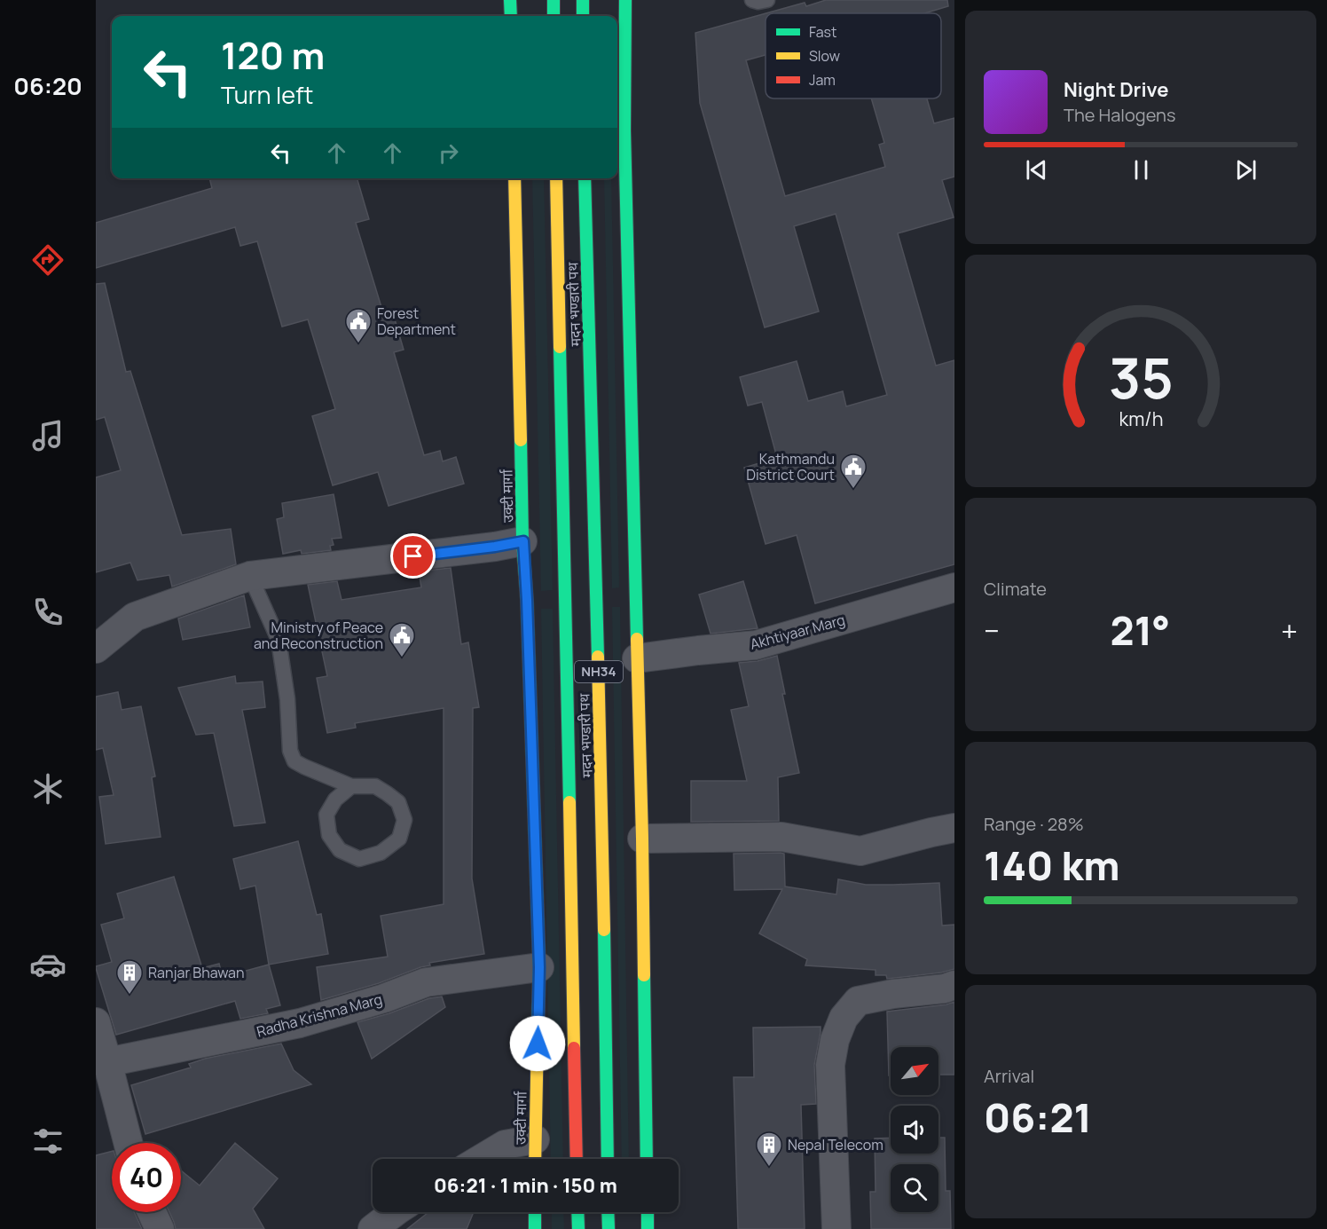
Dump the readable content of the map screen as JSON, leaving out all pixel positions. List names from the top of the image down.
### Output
{
  "streets": {
    "main road": ["मदन भण्डारी पथ", "उक्टी मार्गा", "NH34"],
    "street": ["Akhtiyaar Marg", "Radha Krishna Marg"]
  },
  "crossings": [
    ["उक्टी मार्गा", "Radha Krishna Marg"]
  ],
  "places": {
    "public building": ["Forest Department", "Kathmandu District Court", "Ministry of Peace and Reconstruction"],
    "building": ["Ranjar Bhawan", "Nepal Telecom"]
  },
  "legend": ["Fast", "Slow", "Jam"],
  "north": "top right",
  "page": {
    "tabs": "06:20",
    "turn": ["120 m", "Turn left"],
    "song": ["Night Drive", "The Halogens"],
    "tile": [
      "Climate",
      ["Range · 28%", "140 km"],
      ["Arrival", "06:21"]
    ],
    "heat": ["−", "21°", "+"],
    "limit": "40",
    "trip": "06:21 · 1 min · 150 m",
    "gauge": ["35", "km/h"]
  }
}
